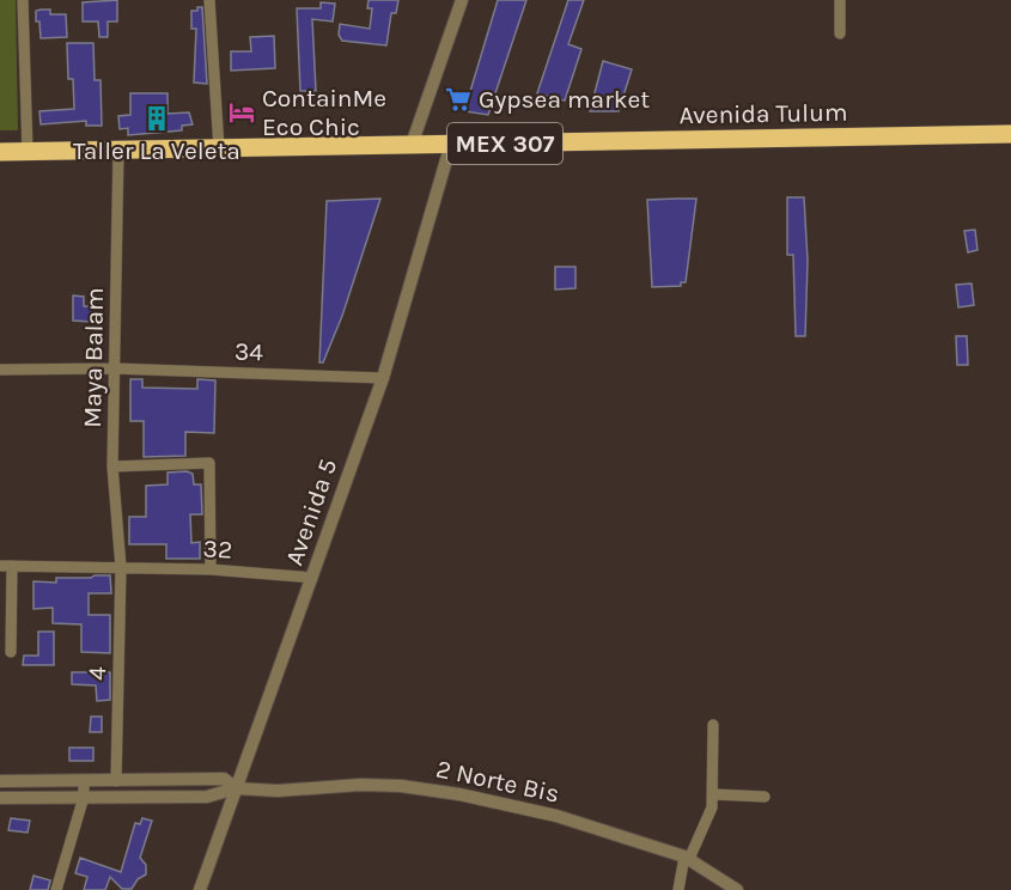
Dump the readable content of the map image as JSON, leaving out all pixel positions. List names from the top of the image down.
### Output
{
  "streets": {
    "highway": ["Avenida Tulum", "MEX 307"],
    "street": [
      "34",
      "Maya Balam",
      "Avenida 5",
      "32",
      "4",
      "2 Norte Bis"
    ]
  },
  "crossings": [
    ["Avenida Tulum", "Maya Balam"],
    ["Avenida Tulum", "Avenida 5"],
    ["34", "Maya Balam"],
    ["34", "Avenida 5"],
    ["Maya Balam", "32"],
    ["Maya Balam", "4"],
    ["Avenida 5", "32"],
    ["Avenida 5", "2 Norte Bis"],
    ["32", "4"]
  ],
  "places": {
    "supermarket": ["Gypsea market"],
    "hotel": ["ContainMe Eco Chic"],
    "building": ["Taller La Veleta"]
  }
}
